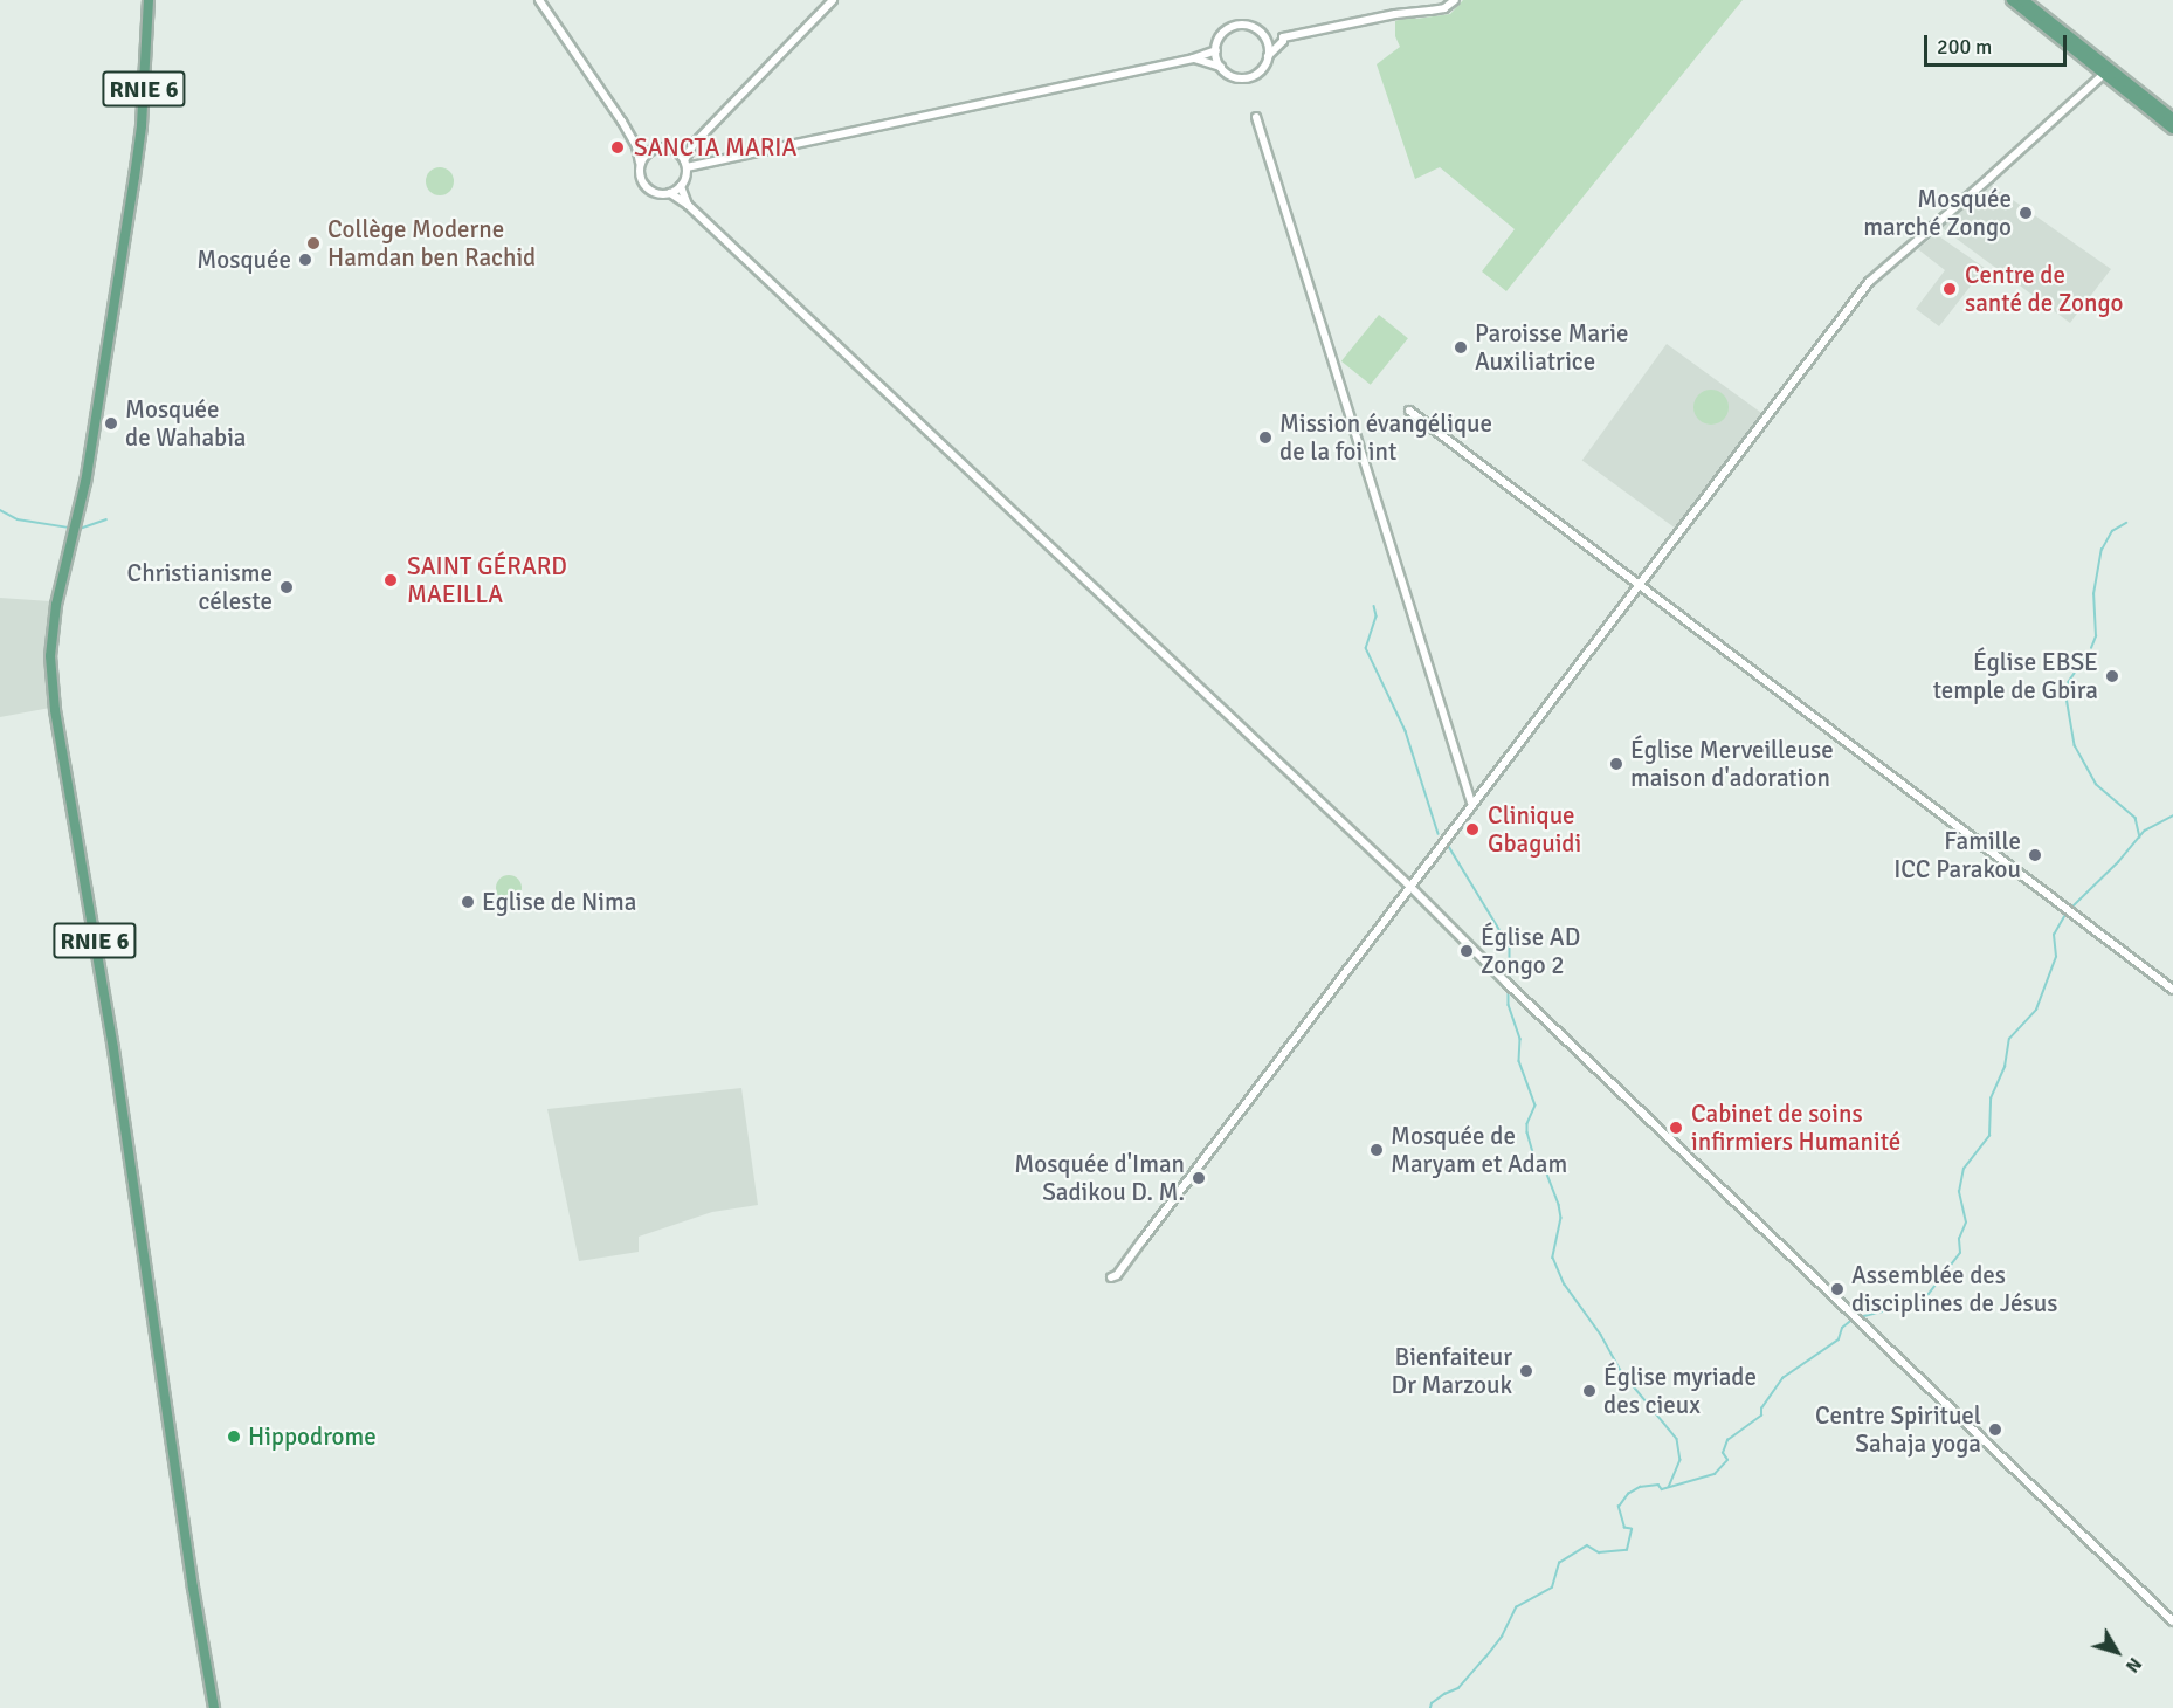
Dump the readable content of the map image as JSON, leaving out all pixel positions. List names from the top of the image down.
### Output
{
  "streets": {
    "main road": ["RNIE 6"]
  },
  "places": [
    "SANCTA MARIA",
    "Mosquée marché Zongo",
    "Collège Moderne Hamdan ben Rachid",
    "Mosquée",
    "Centre de santé de Zongo",
    "Paroisse Marie Auxiliatrice",
    "Mosquée de Wahabia",
    "Mission évangélique de la foi int",
    "SAINT GÉRARD MAEILLA",
    "Christianisme céleste",
    "Église EBSE temple de Gbira",
    "Église Merveilleuse maison d'adoration",
    "Clinique Gbaguidi",
    "Famille ICC Parakou",
    "Eglise de Nima",
    "Église AD Zongo 2",
    "Cabinet de soins infirmiers Humanité",
    "Mosquée de Maryam et Adam",
    "Mosquée d'Iman Sadikou D. M.",
    "Assemblée des disciplines de Jésus",
    "Bienfaiteur Dr Marzouk",
    "Église myriade des cieux",
    "Centre Spirituel Sahaja yoga",
    "Hippodrome"
  ],
  "scale_bar": "200 m",
  "north": "bottom right"
}
